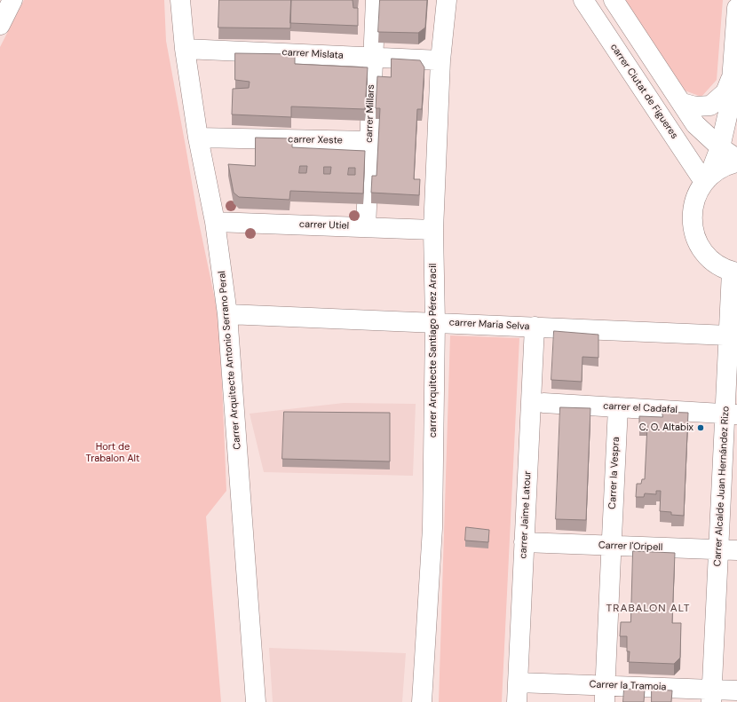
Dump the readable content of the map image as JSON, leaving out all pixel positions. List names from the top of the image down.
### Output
{
  "streets": {
    "street": [
      "carrer Mislata",
      "carrer Ciutat de Figueres",
      "carrer Millars",
      "carrer Xeste",
      "carrer Utiel",
      "carrer Maria Selva",
      "carrer Arquitecte Santiago Pérez Aracil",
      "Carrer Arquitecte Antonio Serrano Peral",
      "carrer el Cadafal",
      "Carrer la Vespra",
      "Carrer Alcalde Juan Hernández Rizo",
      "carrer Jaime Latour",
      "Carrer l'Oripell",
      "Carrer la Tramoia"
    ]
  },
  "crossings": [
    ["carrer Mislata", "carrer Millars"],
    ["carrer Mislata", "carrer Arquitecte Santiago Pérez Aracil"],
    ["carrer Mislata", "Carrer Arquitecte Antonio Serrano Peral"],
    ["carrer Millars", "carrer Xeste"],
    ["carrer Millars", "carrer Utiel"],
    ["carrer Xeste", "Carrer Arquitecte Antonio Serrano Peral"],
    ["carrer Utiel", "carrer Arquitecte Santiago Pérez Aracil"],
    ["carrer Utiel", "Carrer Arquitecte Antonio Serrano Peral"],
    ["carrer Maria Selva", "carrer Arquitecte Santiago Pérez Aracil"],
    ["carrer Maria Selva", "Carrer Arquitecte Antonio Serrano Peral"],
    ["carrer Maria Selva", "Carrer Alcalde Juan Hernández Rizo"],
    ["carrer Maria Selva", "carrer Jaime Latour"],
    ["carrer el Cadafal", "Carrer la Vespra"],
    ["carrer el Cadafal", "Carrer Alcalde Juan Hernández Rizo"],
    ["Carrer Alcalde Juan Hernández Rizo", "Carrer l'Oripell"],
    ["Carrer Alcalde Juan Hernández Rizo", "Carrer la Tramoia"],
    ["carrer Jaime Latour", "Carrer l'Oripell"],
    ["carrer Jaime Latour", "Carrer la Tramoia"]
  ],
  "districts": ["TRABALON ALT"],
  "parks": ["Hort de Trabalon Alt"],
  "places": ["C. O. Altabix"]
}
